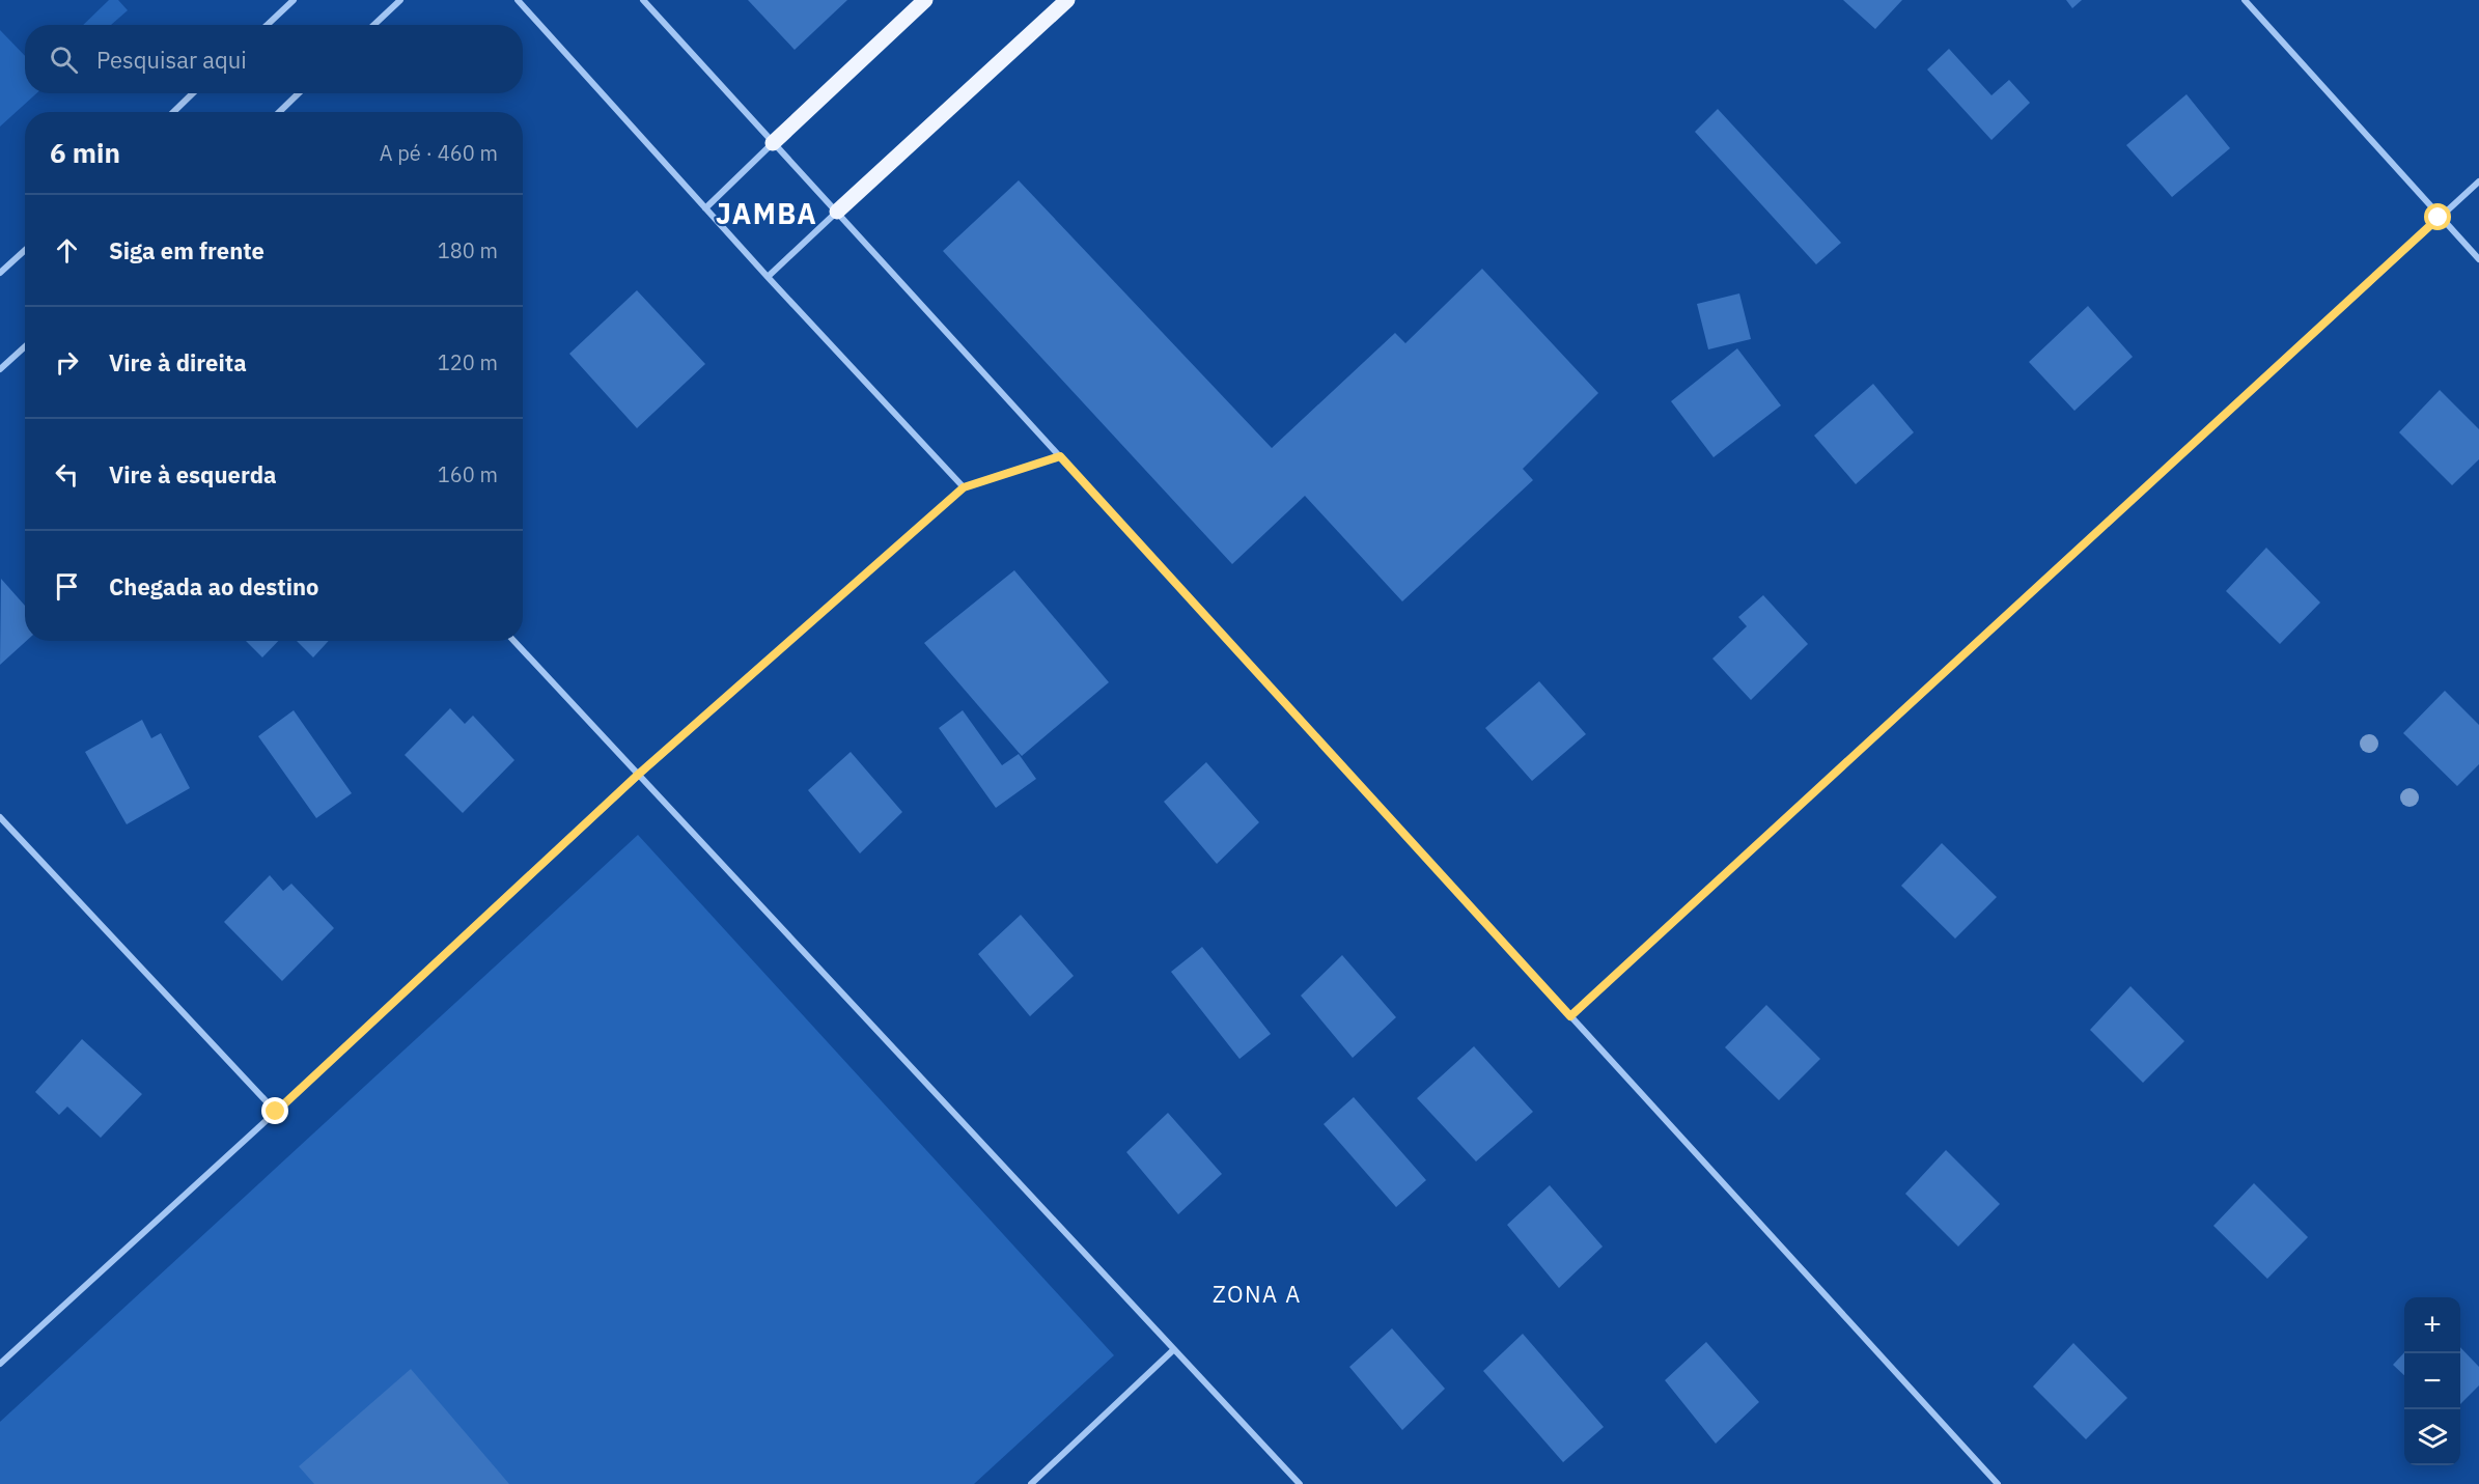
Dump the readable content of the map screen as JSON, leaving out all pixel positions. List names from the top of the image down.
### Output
{
  "districts": ["JAMBA", "ZONA A"],
  "page": {
    "search": "Pesquisar aqui",
    "heading": ["6 min", "A pé · 460 m"],
    "list": [
      ["Siga em frente", "180 m"],
      ["Vire à direita", "120 m"],
      ["Vire à esquerda", "160 m"],
      "Chegada ao destino"
    ],
    "map_buttons": ["+", "−"]
  }
}
